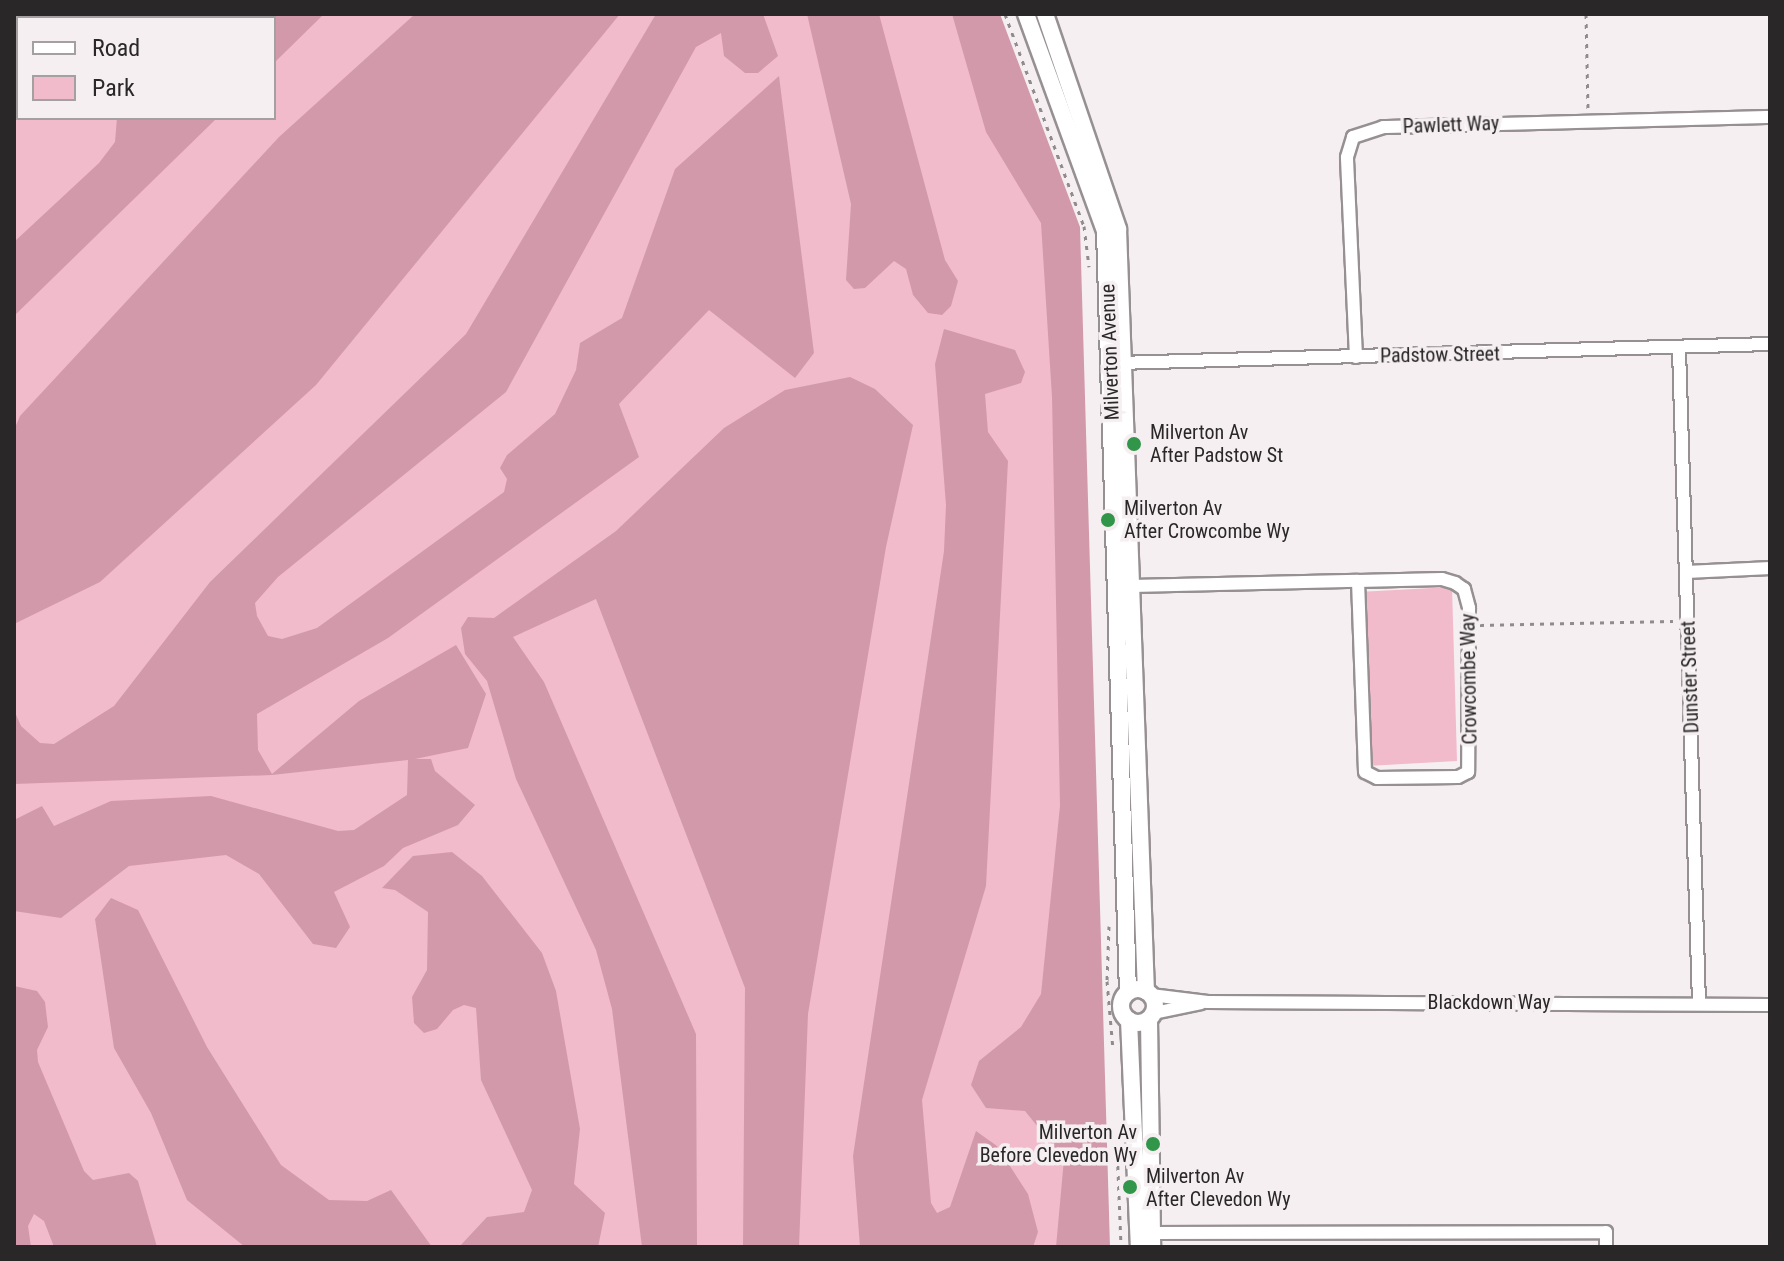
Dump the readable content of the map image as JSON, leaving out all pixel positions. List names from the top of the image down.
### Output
{
  "streets": {
    "street": [
      "Pawlett Way",
      "Milverton Avenue",
      "Padstow Street",
      "Dunster Street",
      "Crowcombe Way",
      "Blackdown Way"
    ]
  },
  "crossings": [
    ["Pawlett Way", "Padstow Street"],
    ["Milverton Avenue", "Padstow Street"],
    ["Milverton Avenue", "Crowcombe Way"],
    ["Milverton Avenue", "Blackdown Way"],
    ["Padstow Street", "Dunster Street"],
    ["Dunster Street", "Blackdown Way"]
  ],
  "places": [
    "Milverton Av After Padstow St",
    "Milverton Av After Crowcombe Wy",
    "Milverton Av Before Clevedon Wy",
    "Milverton Av After Clevedon Wy"
  ],
  "legend": ["Road", "Park"]
}
